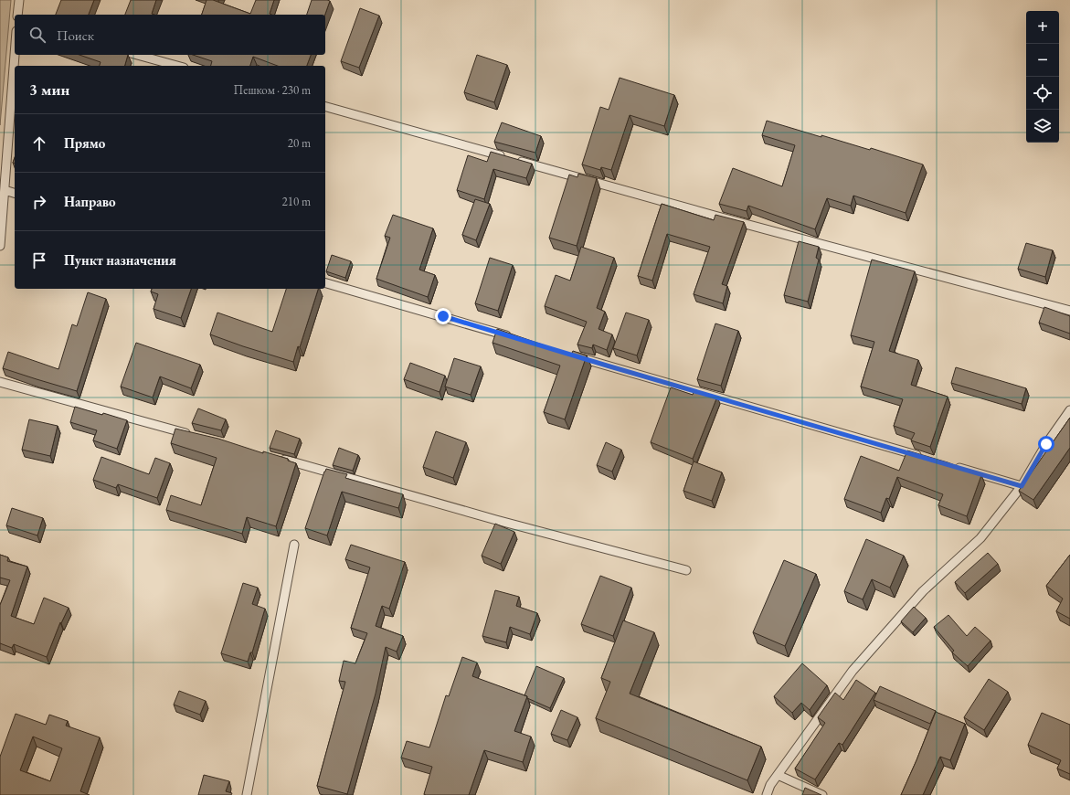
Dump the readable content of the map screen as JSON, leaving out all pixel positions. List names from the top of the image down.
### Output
{
  "page": {
    "map_buttons": ["+", "−"],
    "search": "Поиск",
    "heading": ["3 мин", "Пешком · 230 m"],
    "list": [
      ["Прямо", "20 m"],
      ["Направо", "210 m"],
      "Пункт назначения"
    ]
  }
}
